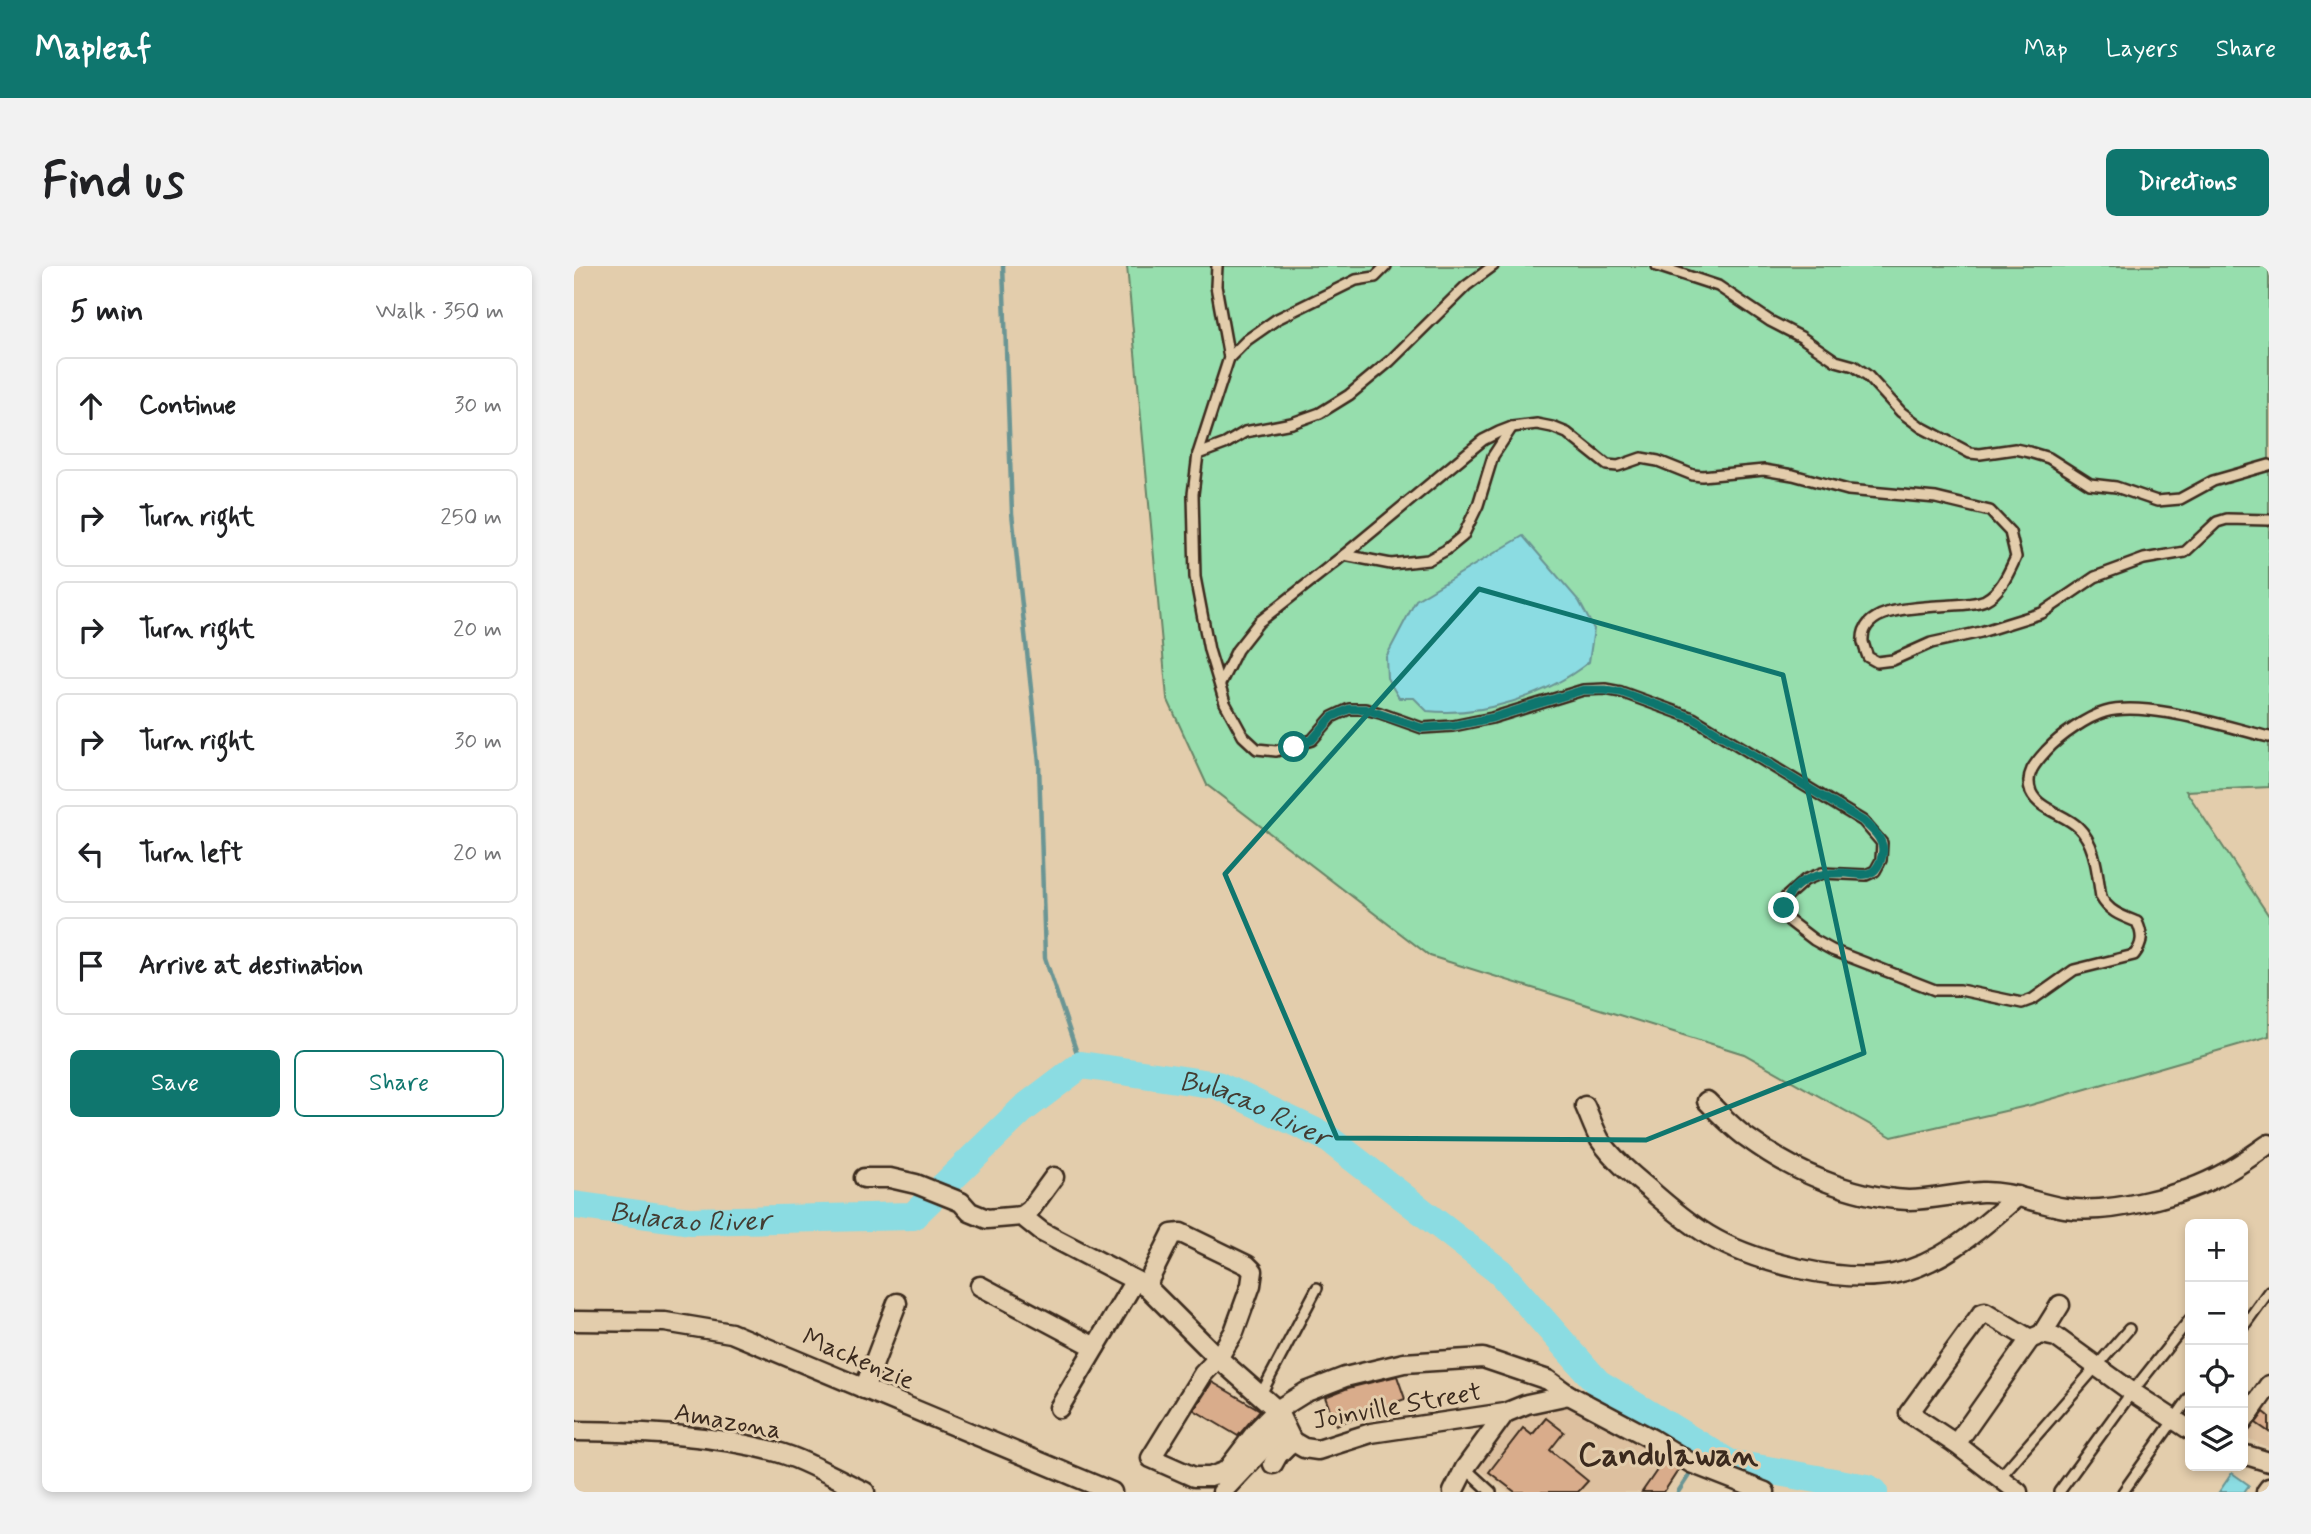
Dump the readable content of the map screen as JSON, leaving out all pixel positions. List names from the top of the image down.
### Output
{
  "streets": {
    "street": ["Mackenzie", "Joinville Street", "Amazona"]
  },
  "districts": ["Candulawan"],
  "water": ["Bulacao River"],
  "page": {
    "header": "Mapleaf",
    "nav": ["Map", "Layers", "Share"],
    "buttons": [
      "Directions",
      ["Save", "Share"]
    ],
    "title": "Find us",
    "heading": ["5 min", "Walk · 350 m"],
    "list": [
      ["Continue", "30 m"],
      ["Turn right", "250 m"],
      ["Turn right", "20 m"],
      ["Turn right", "30 m"],
      ["Turn left", "20 m"],
      "Arrive at destination"
    ],
    "map_buttons": ["+", "−"]
  }
}
